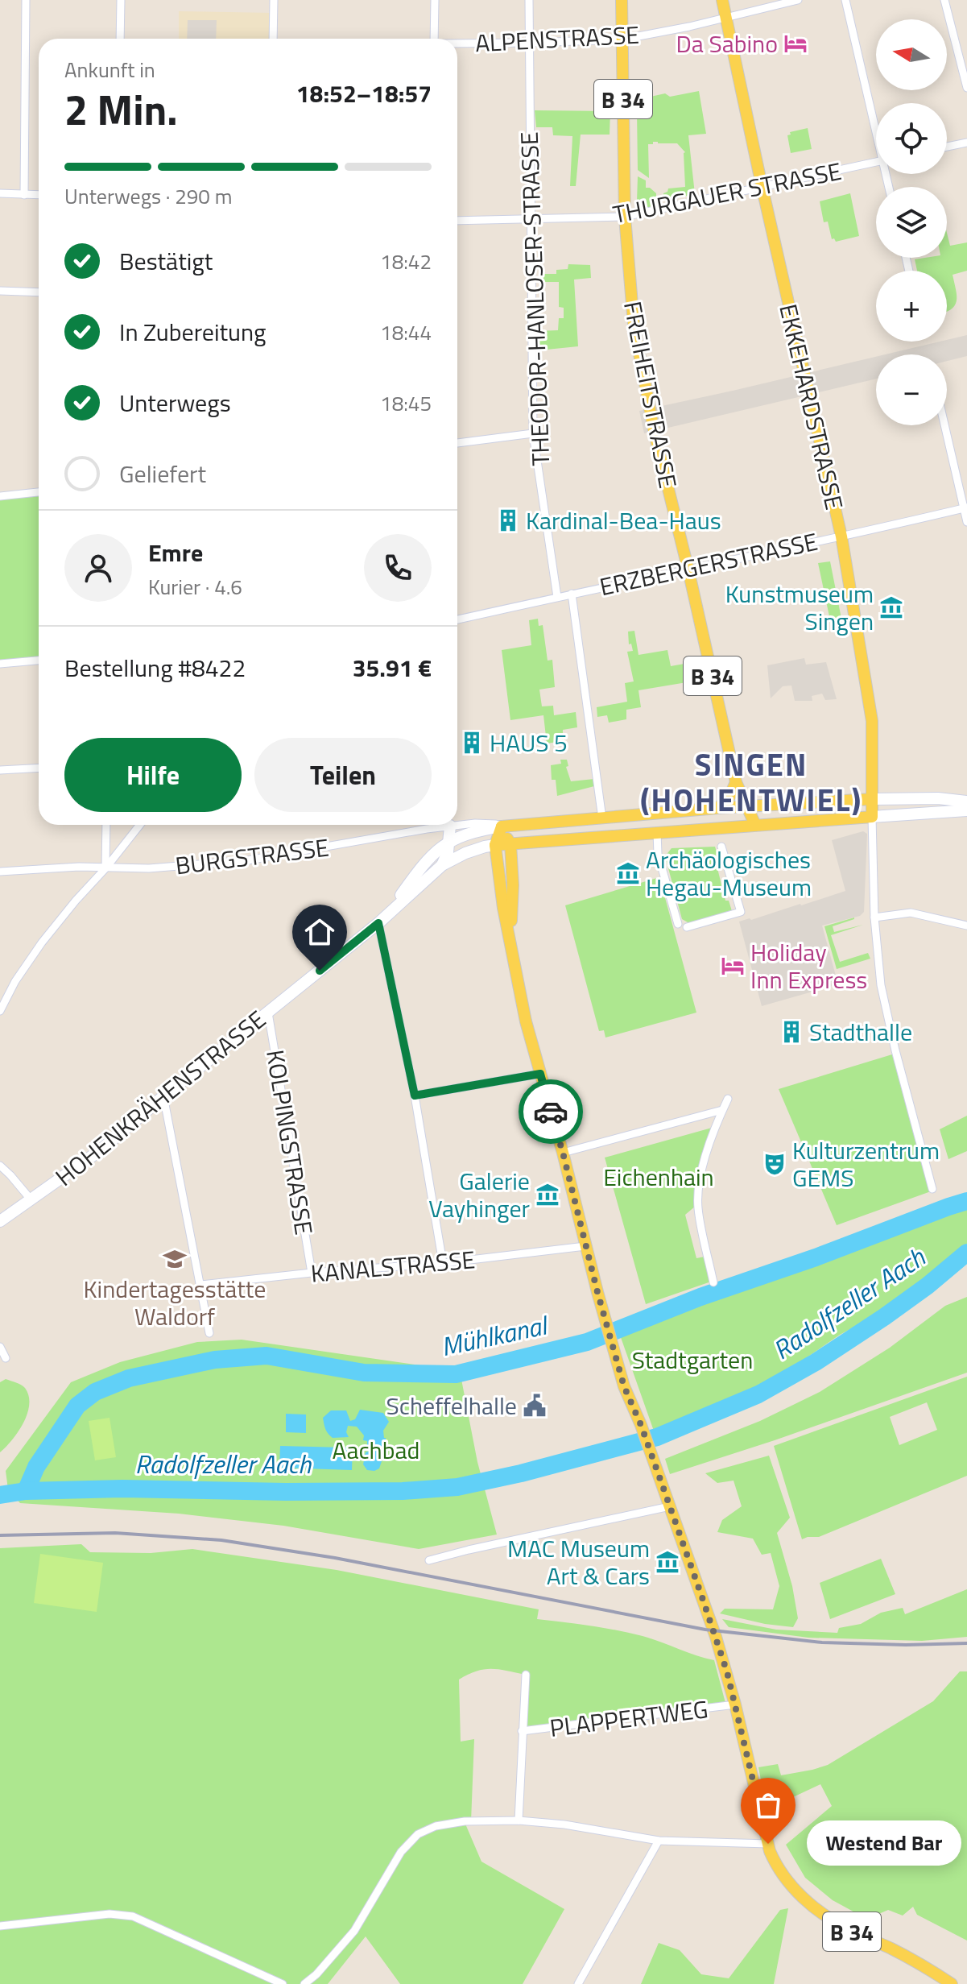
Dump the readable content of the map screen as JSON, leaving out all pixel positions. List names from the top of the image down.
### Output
{
  "streets": {
    "main road": [
      "B 34",
      "FREIHEITSTRASSE",
      "EKKEHARDSTRASSE",
      "HOHENKRÄHENSTRASSE"
    ],
    "street": [
      "ALPENSTRASSE",
      "THURGAUER STRASSE",
      "THEODOR-HANLOSER-STRASSE",
      "ERZBERGERSTRASSE",
      "BURGSTRASSE",
      "KOLPINGSTRASSE",
      "KANALSTRASSE",
      "PLAPPERTWEG"
    ]
  },
  "crossings": [
    ["ALPENSTRASSE", "THEODOR-HANLOSER-STRASSE"],
    ["ALPENSTRASSE", "FREIHEITSTRASSE"],
    ["ALPENSTRASSE", "EKKEHARDSTRASSE"],
    ["B 34", "BURGSTRASSE"],
    ["B 34", "HOHENKRÄHENSTRASSE"],
    ["B 34", "KANALSTRASSE"],
    ["B 34", "PLAPPERTWEG"],
    ["THURGAUER STRASSE", "THEODOR-HANLOSER-STRASSE"],
    ["THURGAUER STRASSE", "FREIHEITSTRASSE"],
    ["THURGAUER STRASSE", "EKKEHARDSTRASSE"],
    ["THEODOR-HANLOSER-STRASSE", "ERZBERGERSTRASSE"],
    ["FREIHEITSTRASSE", "ERZBERGERSTRASSE"],
    ["EKKEHARDSTRASSE", "ERZBERGERSTRASSE"],
    ["BURGSTRASSE", "HOHENKRÄHENSTRASSE"],
    ["HOHENKRÄHENSTRASSE", "KOLPINGSTRASSE"],
    ["KOLPINGSTRASSE", "KANALSTRASSE"]
  ],
  "districts": ["SINGEN (HOHENTWIEL)"],
  "water": ["Radolfzeller Aach", "Mühlkanal"],
  "parks": ["Eichenhain", "Stadtgarten", "Aachbad"],
  "places": {
    "hotel": ["Da Sabino", "Holiday Inn Express"],
    "building": ["Kardinal-Bea-Haus", "HAUS 5", "Stadthalle"],
    "museum": [
      "Kunstmuseum Singen",
      "Archäologisches Hegau-Museum",
      "Galerie Vayhinger",
      "MAC Museum Art & Cars"
    ],
    "theatre": ["Kulturzentrum GEMS"],
    "school or university": ["Kindertagesstätte Waldorf"],
    "public building": ["Scheffelhalle"],
    "other": ["Westend Bar"]
  },
  "north": "left",
  "page": {
    "map_buttons": ["+", "−"],
    "heading": ["2 Min.", "Ankunft in", "18:52–18:57"],
    "panel": [
      "Emre",
      "Kurier · 4.6",
      "Bestellung #8422",
      "35.91 €"
    ],
    "bar": "Unterwegs · 290 m",
    "list": [
      ["Bestätigt", "18:42"],
      ["In Zubereitung", "18:44"],
      ["Unterwegs", "18:45"],
      "Geliefert"
    ],
    "buttons": ["Hilfe", "Teilen"],
    "bubble": "Westend Bar"
  }
}
